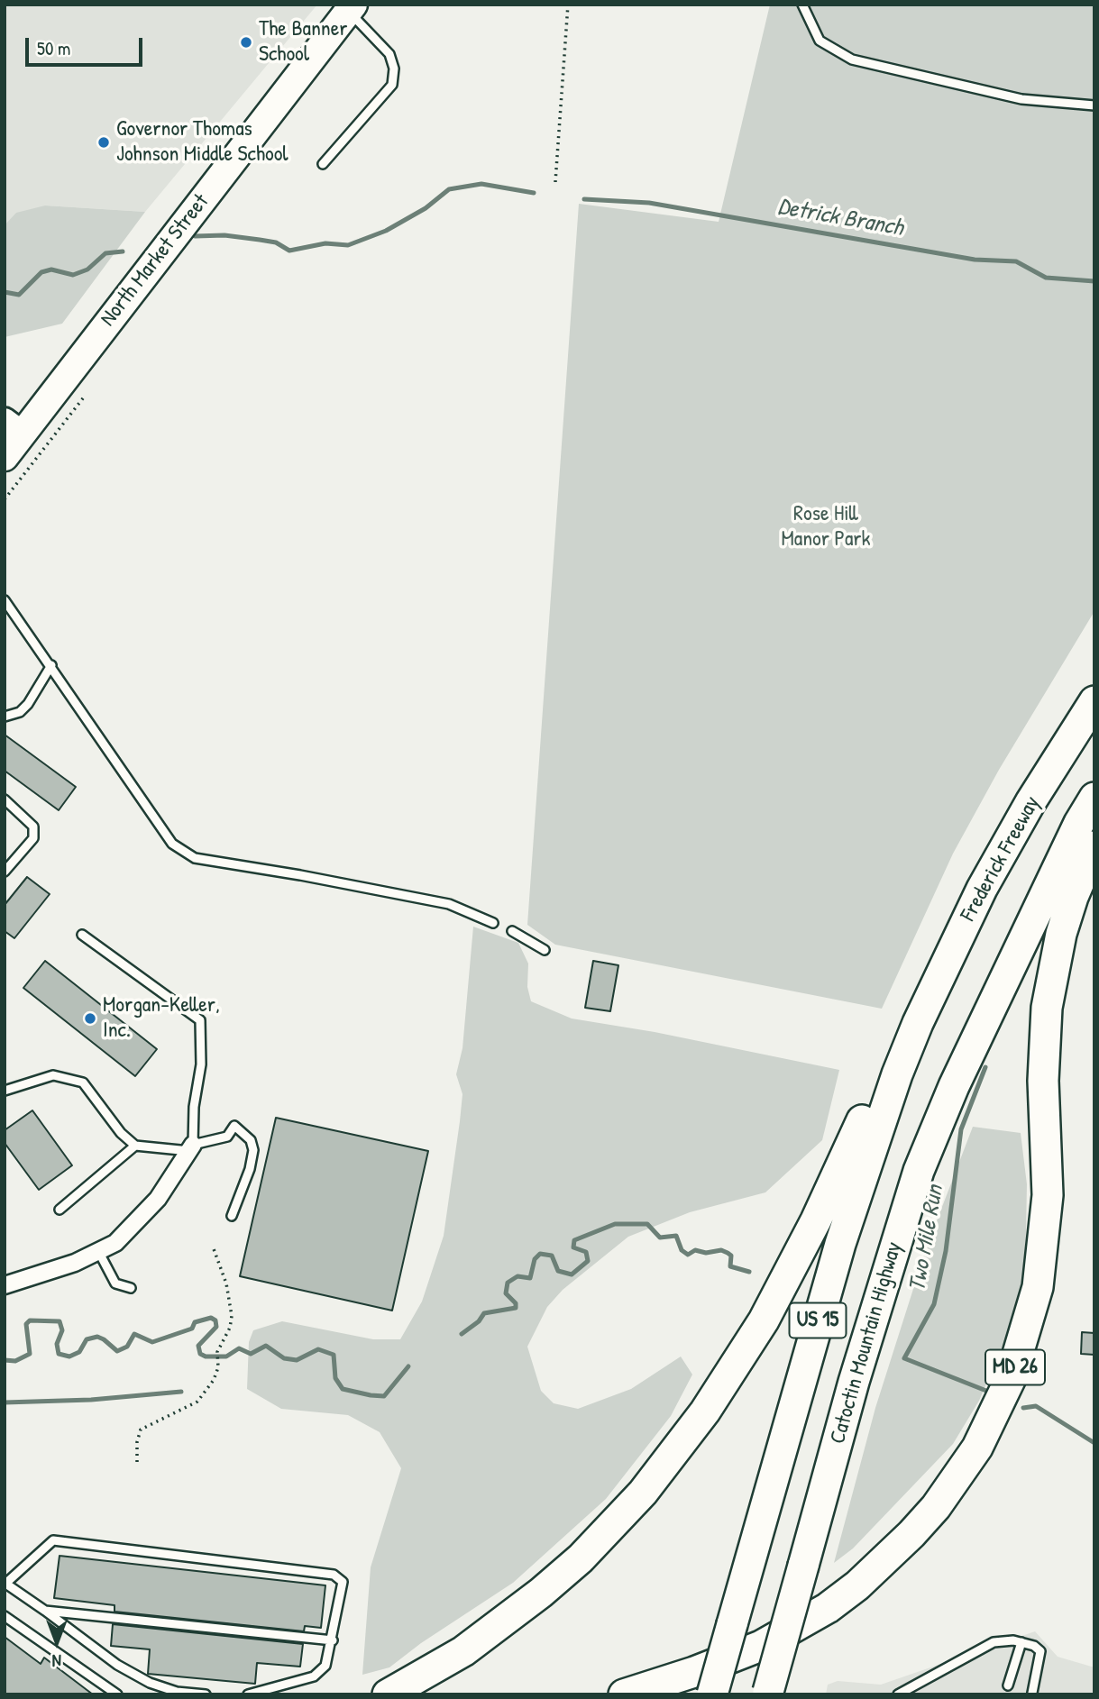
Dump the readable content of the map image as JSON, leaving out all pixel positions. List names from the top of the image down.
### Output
{
  "streets": {
    "highway": [
      "Frederick Freeway",
      "US 15",
      "Catoctin Mountain Highway",
      "MD 26"
    ],
    "main road": ["North Market Street"]
  },
  "crossings": [
    ["Frederick Freeway", "US 15"]
  ],
  "water": ["Detrick Branch", "Two Mile Run"],
  "parks": ["Rose Hill Manor Park"],
  "places": ["The Banner School", "Governor Thomas Johnson Middle School", "Morgan-Keller, Inc."],
  "scale_bar": "50 m",
  "north": "bottom"
}
